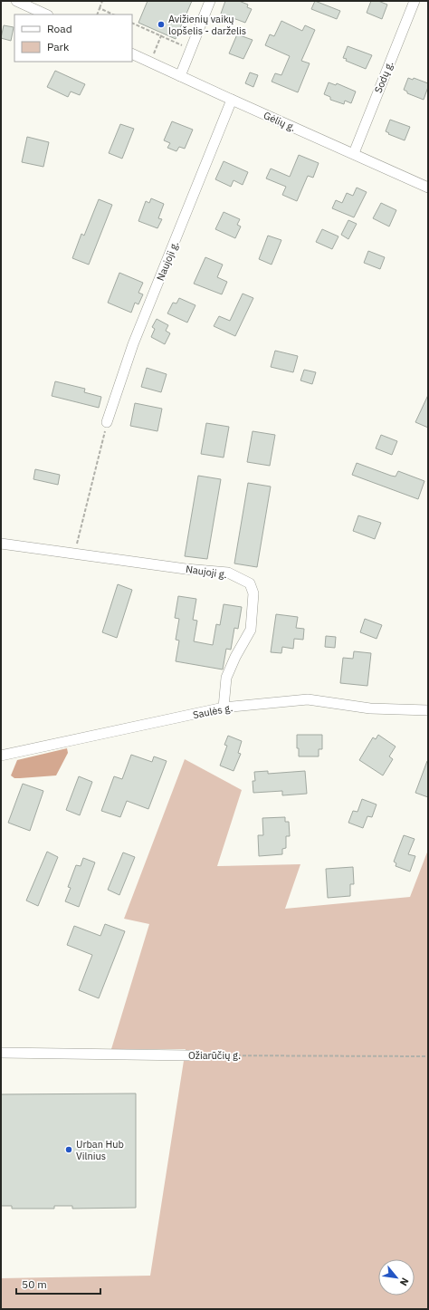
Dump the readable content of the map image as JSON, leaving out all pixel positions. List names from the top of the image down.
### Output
{
  "streets": {
    "street": [
      "Sodų g.",
      "Gėlių g.",
      "Naujoji g.",
      "Saulės g.",
      "Ožiarūčių g."
    ]
  },
  "crossings": [
    ["Sodų g.", "Gėlių g."],
    ["Gėlių g.", "Naujoji g."],
    ["Naujoji g.", "Saulės g."]
  ],
  "places": ["Avižienių vaikų lopšelis - darželis", "Urban Hub Vilnius"],
  "legend": ["Road", "Park"],
  "scale_bar": "50 m",
  "north": "bottom right"
}
